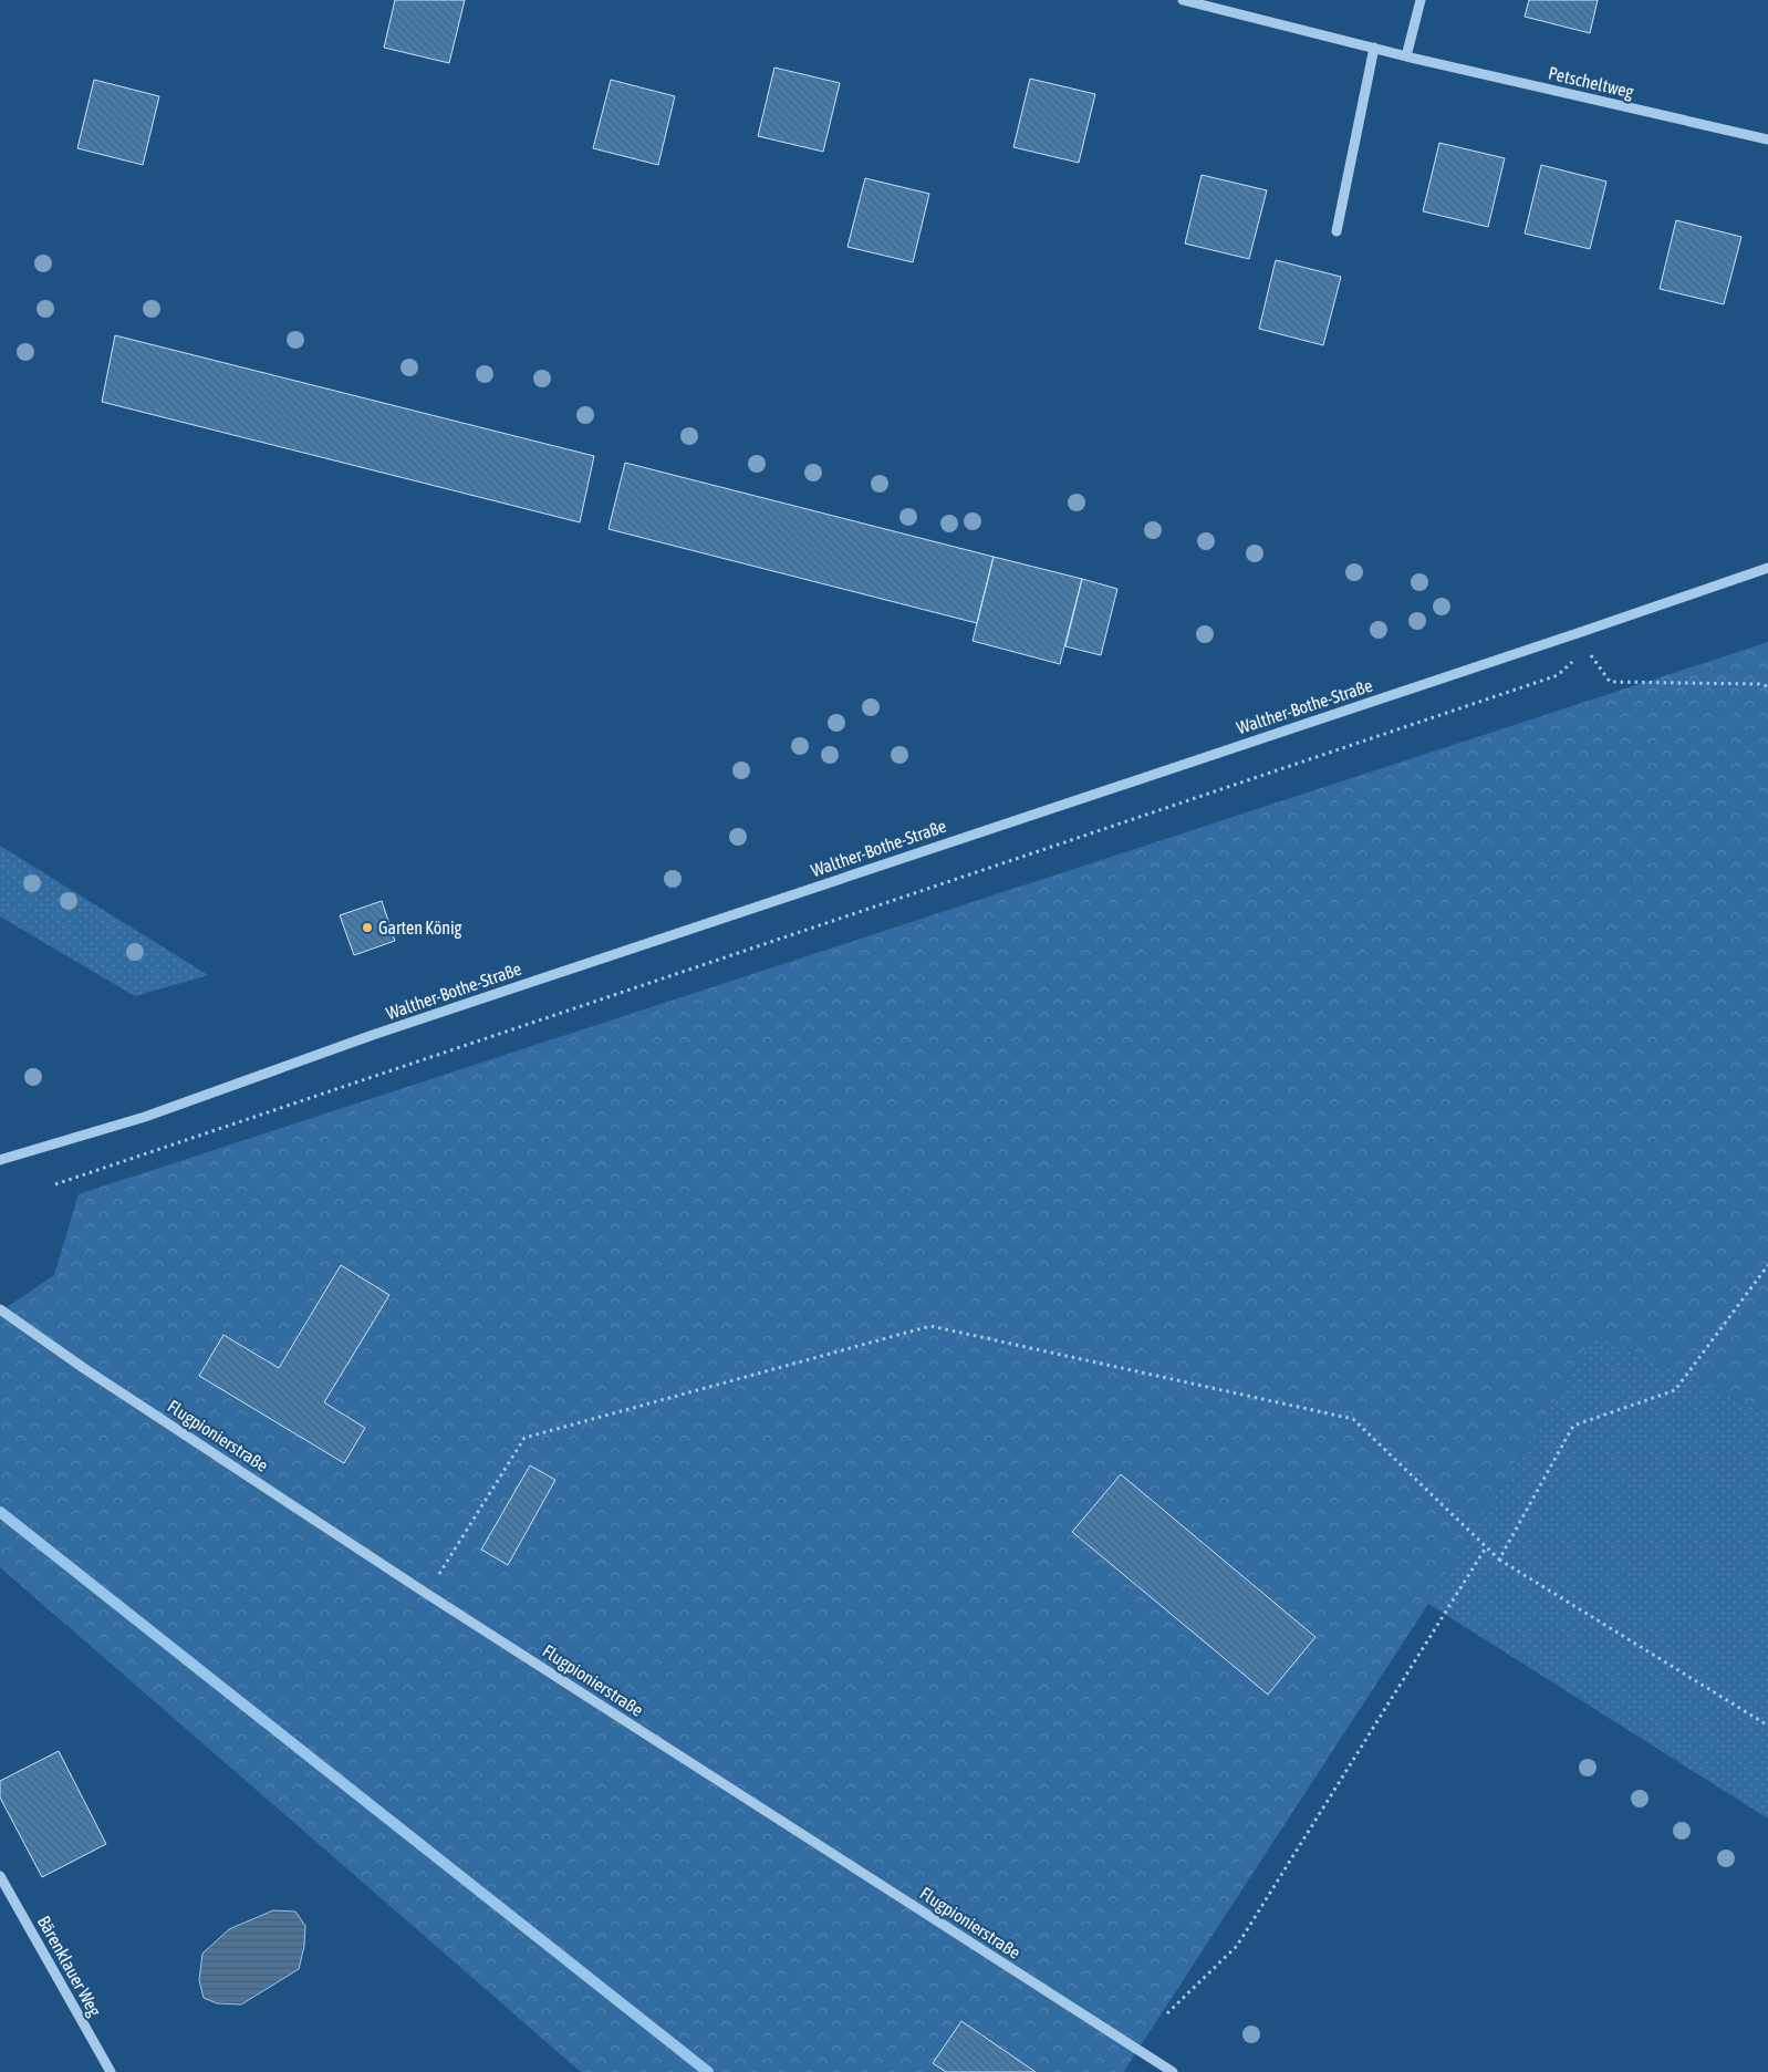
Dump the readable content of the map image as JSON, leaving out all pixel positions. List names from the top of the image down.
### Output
{
  "streets": {
    "street": [
      "Petscheltweg",
      "Walther-Bothe-Straße",
      "Flugpionierstraße",
      "Bärenklauer Weg"
    ]
  },
  "places": ["Garten König"]
}
